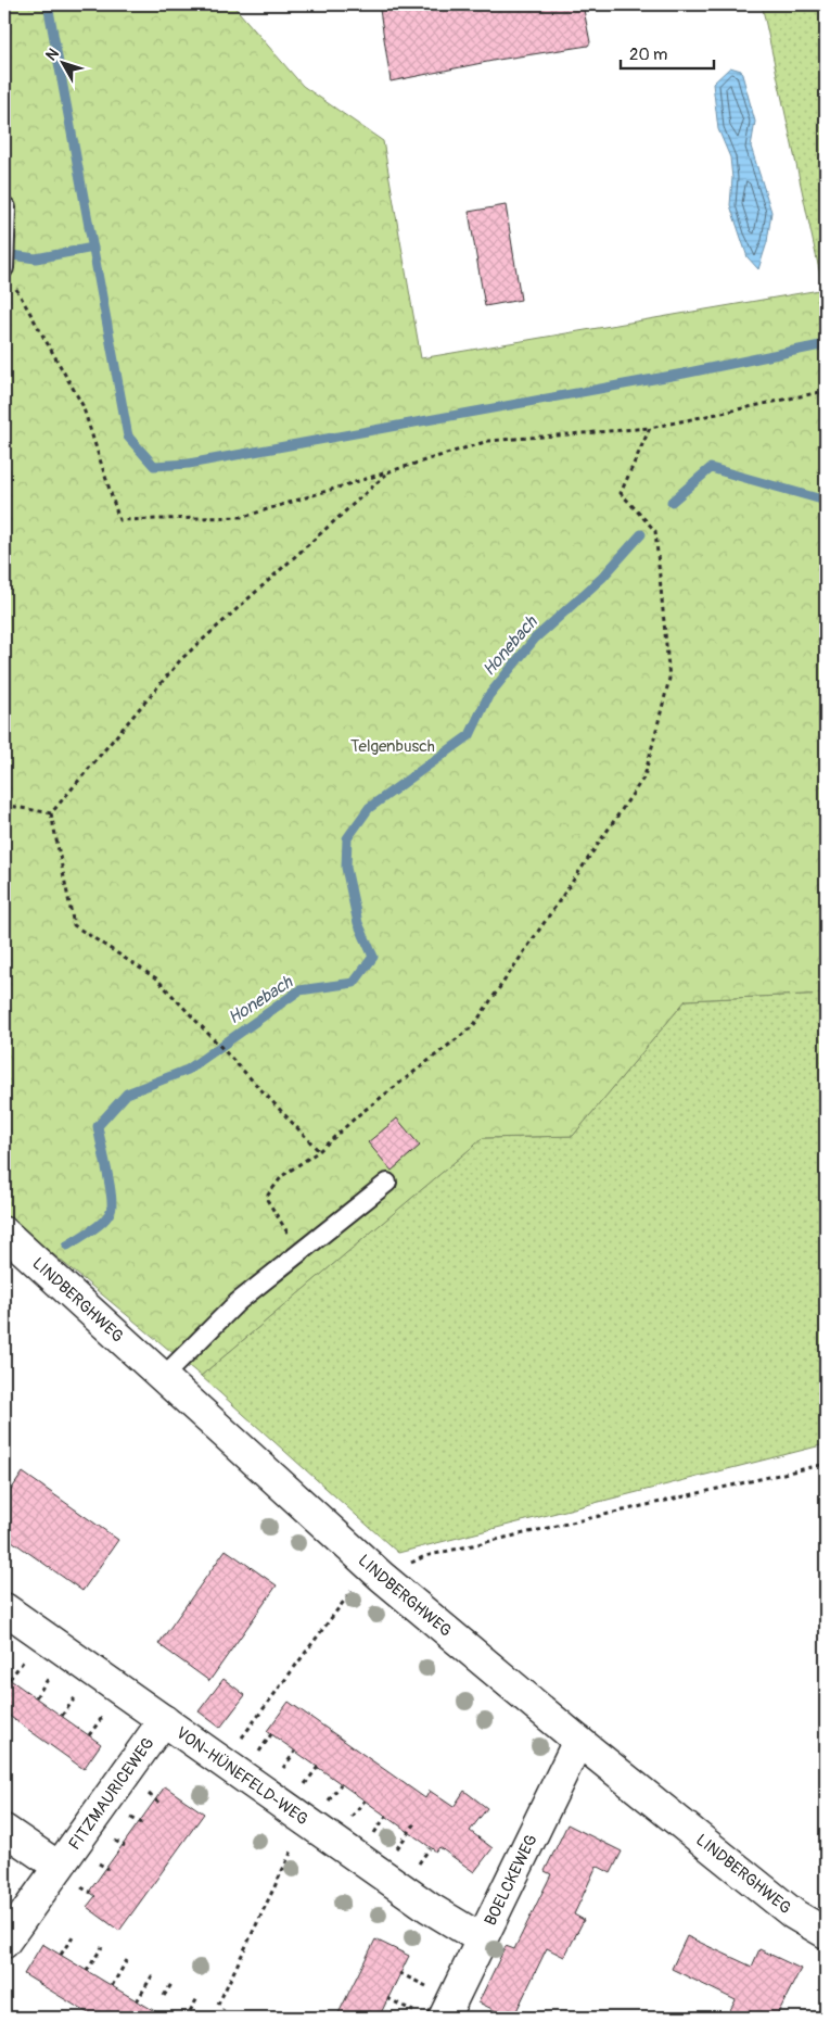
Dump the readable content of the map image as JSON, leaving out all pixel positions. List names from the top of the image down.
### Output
{
  "streets": {
    "street": [
      "LINDBERGHWEG",
      "VON-HÜNEFELD-WEG",
      "FITZMAURICEWEG",
      "BOELCKEWEG"
    ]
  },
  "crossings": [
    ["LINDBERGHWEG", "BOELCKEWEG"],
    ["VON-HÜNEFELD-WEG", "FITZMAURICEWEG"],
    ["VON-HÜNEFELD-WEG", "BOELCKEWEG"]
  ],
  "water": ["Honebach"],
  "parks": ["Telgenbusch"],
  "scale_bar": "20 m",
  "north": "top left"
}
